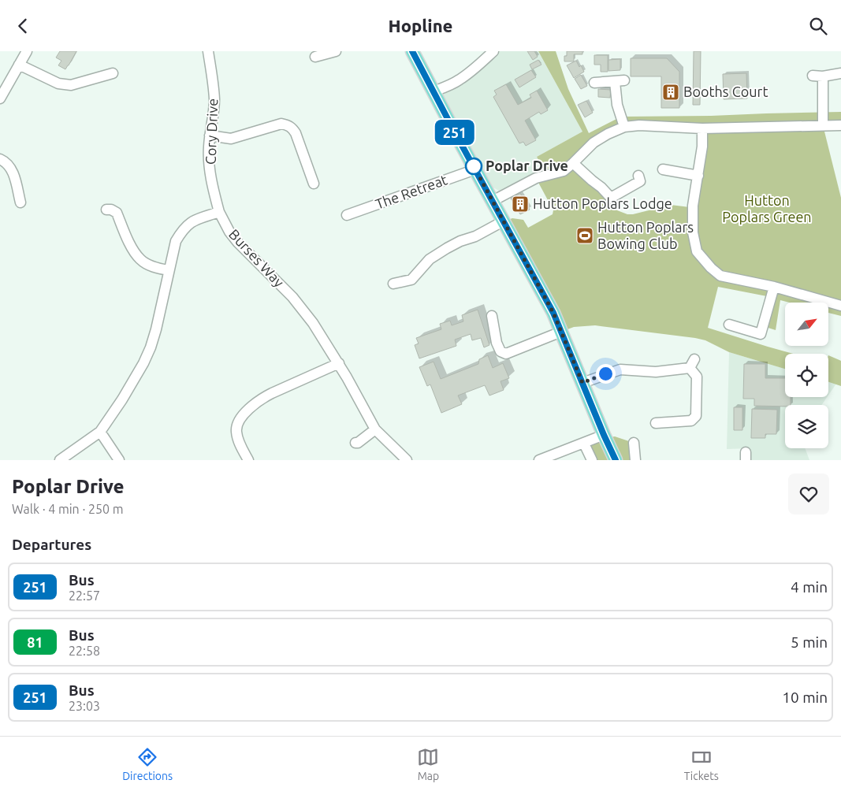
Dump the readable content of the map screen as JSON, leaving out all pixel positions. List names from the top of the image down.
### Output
{
  "streets": {
    "street": ["Cory Drive", "The Retreat", "Burses Way"]
  },
  "crossings": [
    ["Cory Drive", "Burses Way"]
  ],
  "parks": ["Hutton Poplars Green"],
  "places": {
    "building": ["Booths Court", "Hutton Poplars Lodge"],
    "other": ["Poplar Drive"],
    "sports": ["Hutton Poplars Bowing Club"]
  },
  "lines": ["bus line 251"],
  "north": "top right",
  "page": {
    "header": "Hopline",
    "on_map": "251",
    "heading": [
      ["Poplar Drive", "Walk · 4 min · 250 m"],
      "Departures"
    ],
    "list": [
      {
        "mark": "251",
        "name": "Bus",
        "note": "22:57",
        "value": "4 min"
      },
      {
        "mark": "81",
        "name": "Bus",
        "note": "22:58",
        "value": "5 min"
      },
      {
        "mark": "251",
        "name": "Bus",
        "note": "23:03",
        "value": "10 min"
      }
    ],
    "tabs": ["Directions", "Map", "Tickets"]
  }
}
